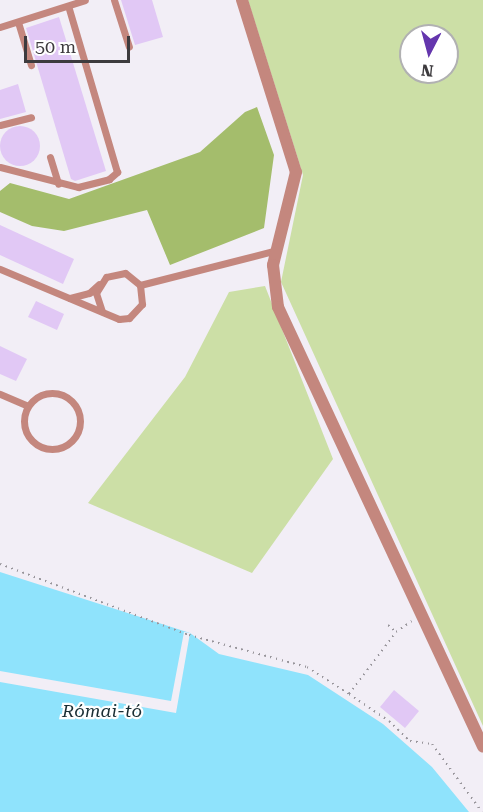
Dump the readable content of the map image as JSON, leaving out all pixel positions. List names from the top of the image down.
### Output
{
  "water": ["Római-tó"],
  "scale_bar": "50 m",
  "north": "bottom"
}
